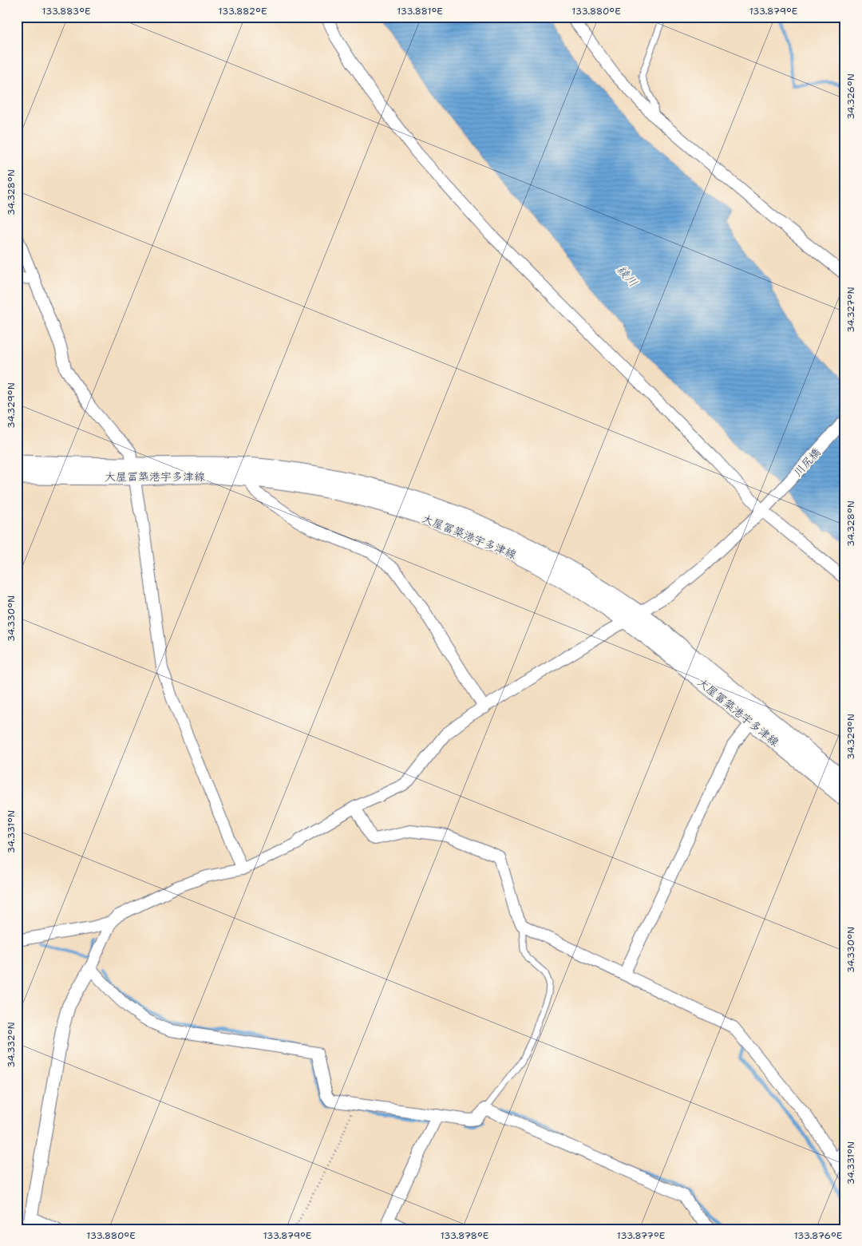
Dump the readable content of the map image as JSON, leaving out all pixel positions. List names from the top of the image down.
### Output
{
  "streets": {
    "main road": ["大屋冨築港宇多津線"],
    "street": ["川尻橋"]
  },
  "crossings": [
    ["川尻橋", "大屋冨築港宇多津線"]
  ],
  "water": ["綾川"],
  "coordinates": [
    "133.883°E",
    "133.882°E",
    "133.881°E",
    "133.880°E",
    "133.879°E",
    "34.326°N",
    "34.328°N",
    "34.327°N",
    "34.329°N",
    "34.330°N",
    "34.331°N",
    "34.332°N",
    "133.878°E",
    "133.877°E",
    "133.876°E"
  ]
}
